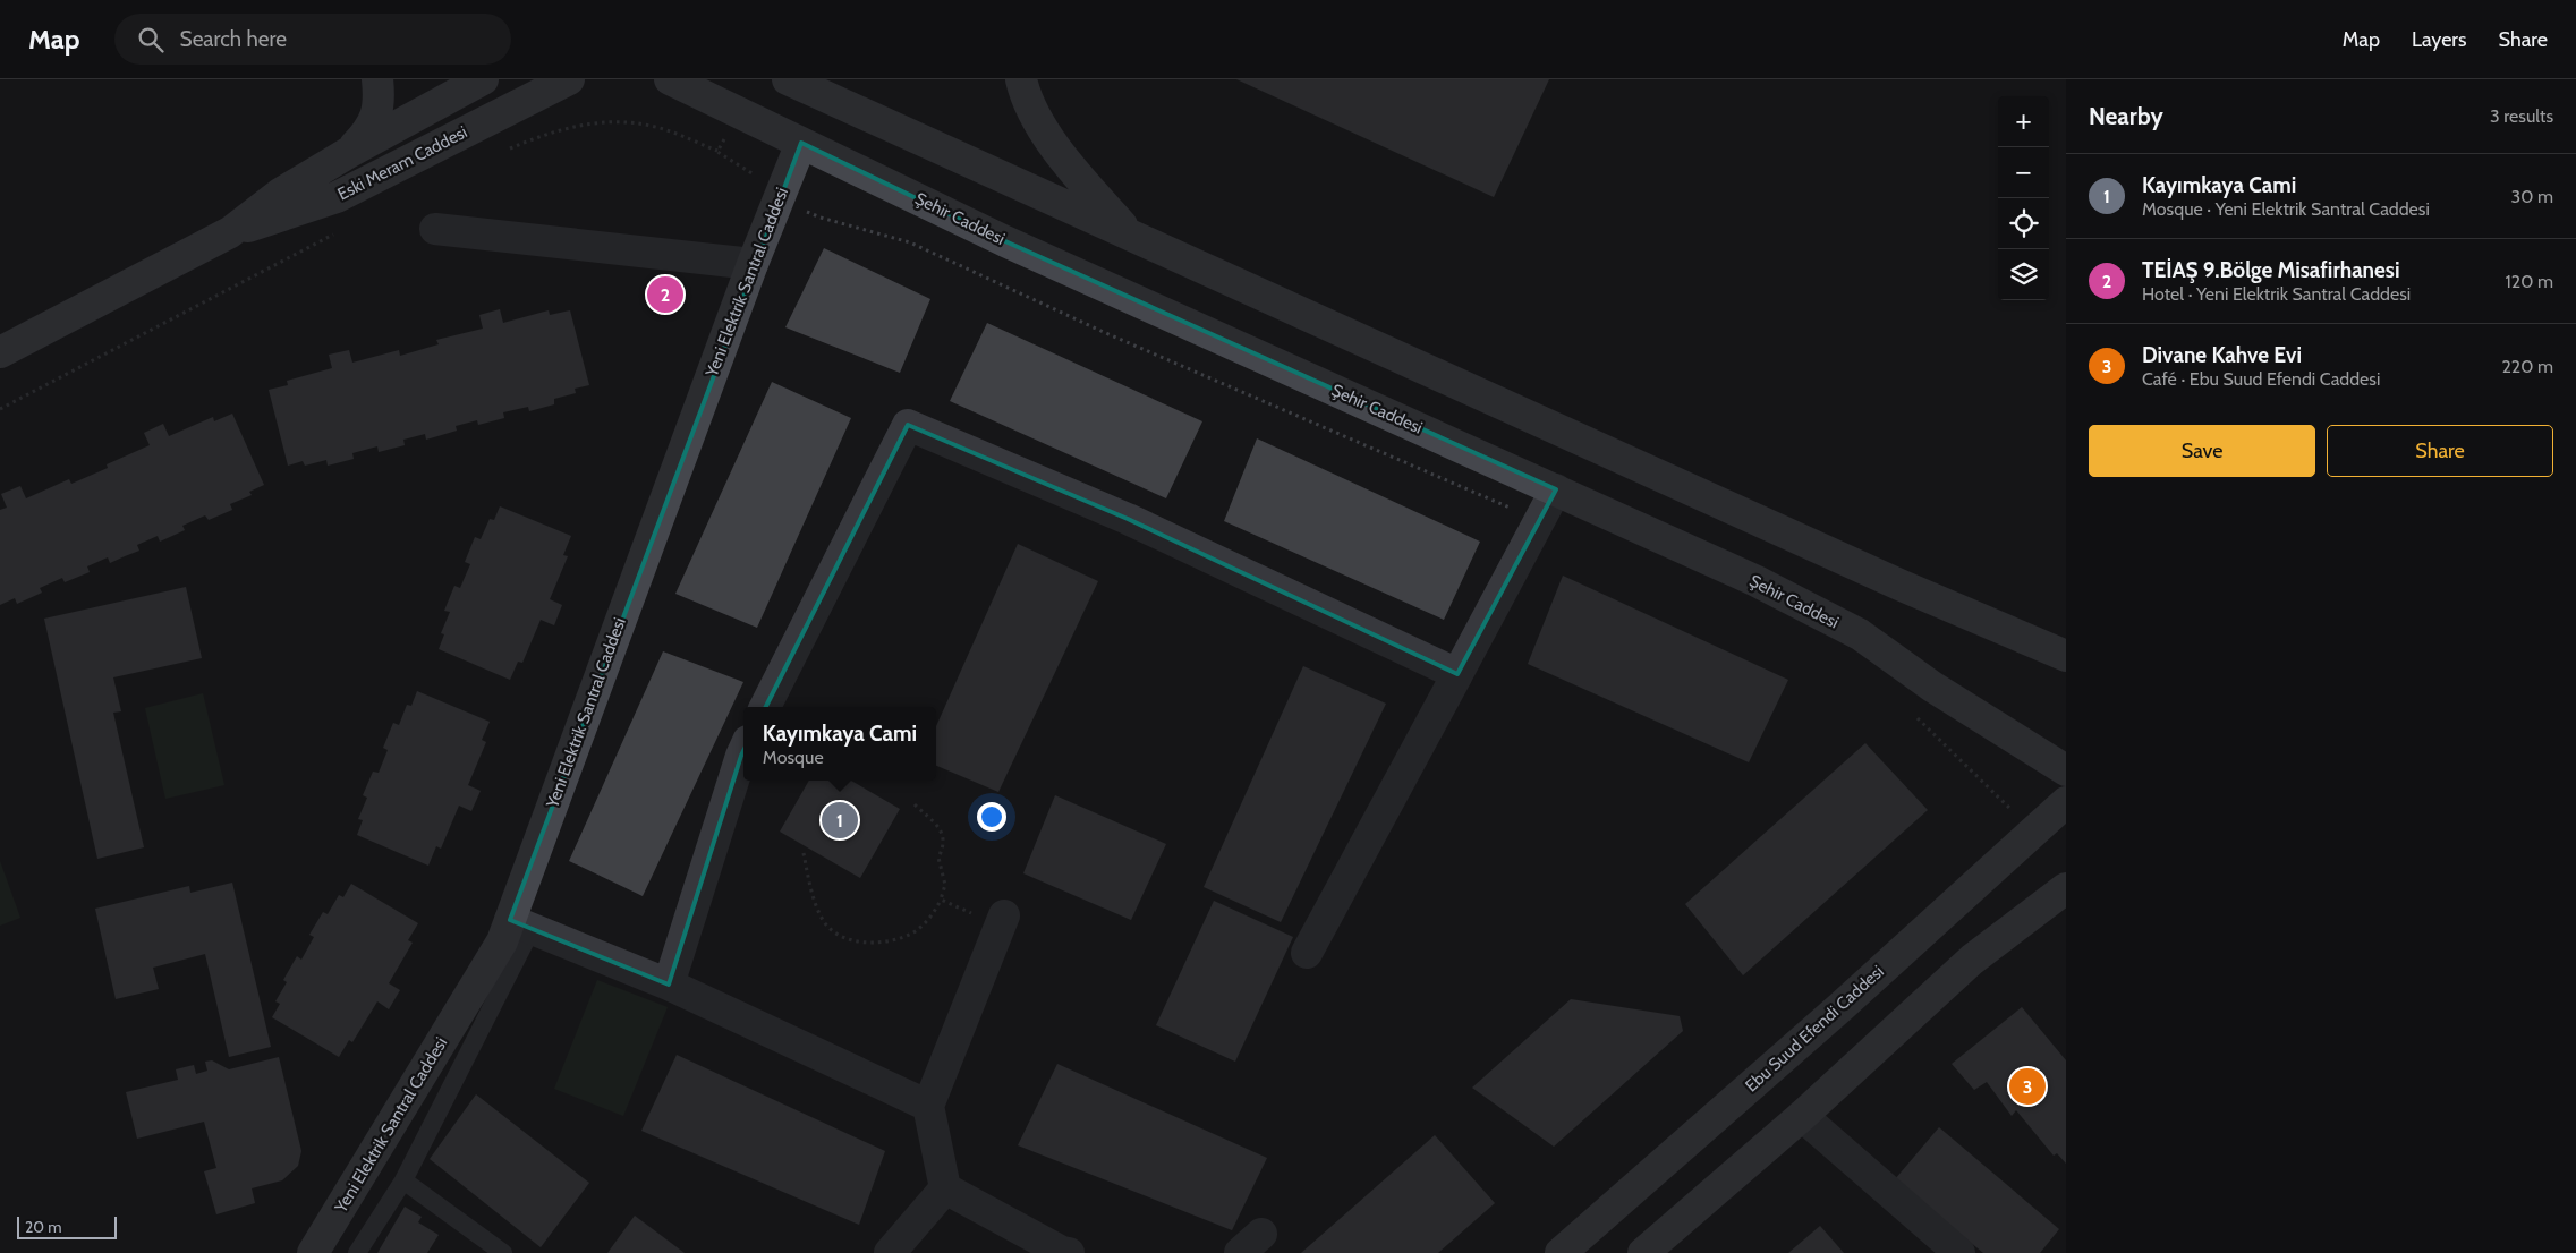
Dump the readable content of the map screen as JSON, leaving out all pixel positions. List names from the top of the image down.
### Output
{
  "streets": {
    "main road": [
      "Eski Meram Caddesi",
      "Şehir Caddesi",
      "Yeni Elektrik Santral Caddesi",
      "Ebu Suud Efendi Caddesi"
    ]
  },
  "crossings": [
    ["Şehir Caddesi", "Yeni Elektrik Santral Caddesi"]
  ],
  "scale_bar": "20 m",
  "page": {
    "header": "Map",
    "search": "Search here",
    "nav": ["Map", "Layers", "Share"],
    "heading": ["Nearby", "3 results"],
    "map_buttons": ["+", "−"],
    "list": [
      {
        "mark": "1",
        "name": "Kayımkaya Cami",
        "note": "Mosque · Yeni Elektrik Santral Caddesi",
        "value": "30 m"
      },
      {
        "mark": "2",
        "name": "TEİAŞ 9.Bölge Misafirhanesi",
        "note": "Hotel · Yeni Elektrik Santral Caddesi",
        "value": "120 m"
      },
      {
        "mark": "3",
        "name": "Divane Kahve Evi",
        "note": "Café · Ebu Suud Efendi Caddesi",
        "value": "220 m"
      }
    ],
    "pins": ["2", "1", "3"],
    "buttons": ["Save", "Share"],
    "popup": ["Kayımkaya Cami", "Mosque"],
    "scale": "20 m"
  }
}
